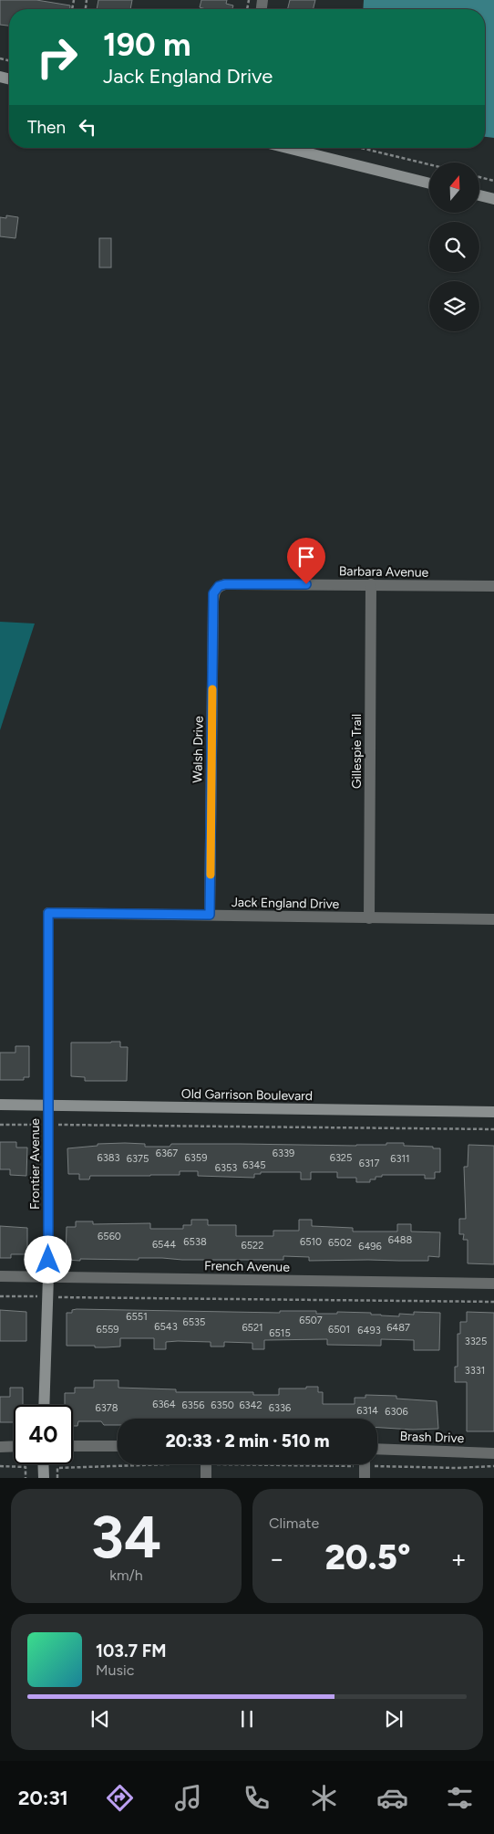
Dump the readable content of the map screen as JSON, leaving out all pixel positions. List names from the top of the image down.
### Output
{
  "streets": {
    "street": [
      "Barbara Avenue",
      "Walsh Drive",
      "Gillespie Trail",
      "Jack England Drive",
      "Old Garrison Boulevard",
      "Frontier Avenue",
      "French Avenue",
      "Brash Drive"
    ]
  },
  "crossings": [
    ["Barbara Avenue", "Walsh Drive"],
    ["Barbara Avenue", "Gillespie Trail"],
    ["Walsh Drive", "Jack England Drive"],
    ["Gillespie Trail", "Jack England Drive"],
    ["Jack England Drive", "Frontier Avenue"],
    ["Old Garrison Boulevard", "Frontier Avenue"],
    ["Frontier Avenue", "French Avenue"]
  ],
  "house_numbers": [
    "6367",
    "6339",
    "6383",
    "6359",
    "6325",
    "6375",
    "6311",
    "6317",
    "6345",
    "6353",
    "6560",
    "6488",
    "6538",
    "6510",
    "6502",
    "6544",
    "6522",
    "6496",
    "6551",
    "6507",
    "6535",
    "6543",
    "6521",
    "6487",
    "6559",
    "6501",
    "6493",
    "6515",
    "3325",
    "3331",
    "6364",
    "6356",
    "6350",
    "6342",
    "6378",
    "6336",
    "6314",
    "6306"
  ],
  "north": "top",
  "page": {
    "turn": ["190 m", "Jack England Drive"],
    "then": "Then",
    "limit": "40",
    "trip": "20:33 · 2 min · 510 m",
    "tile": [
      ["34", "km/h"],
      "Climate"
    ],
    "heat": ["−", "20.5°", "+"],
    "song": ["103.7 FM", "Music"],
    "tabs": "20:31"
  }
}
